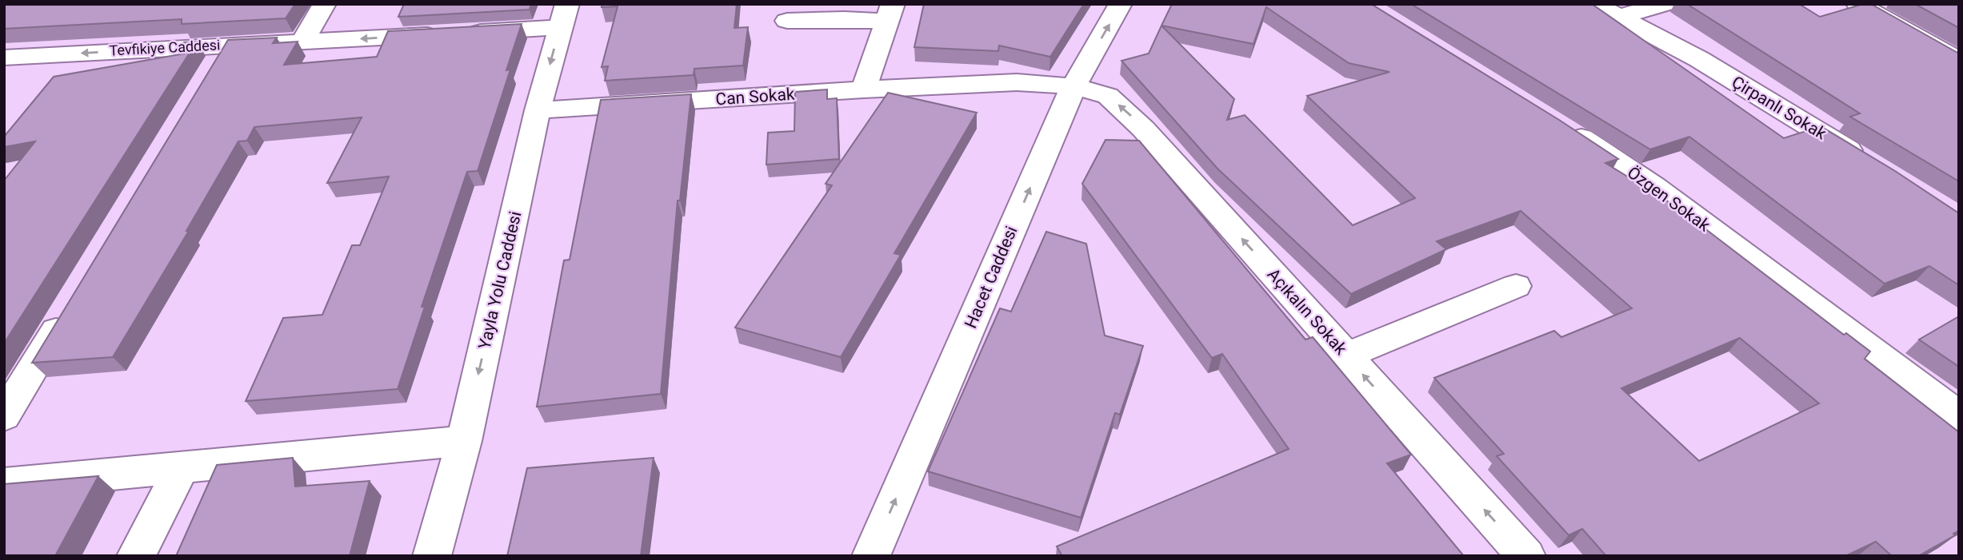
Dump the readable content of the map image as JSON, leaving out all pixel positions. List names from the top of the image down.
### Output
{
  "streets": {
    "street": [
      "Tevfikiye Caddesi",
      "Can Sokak",
      "Çirpanlı Sokak",
      "Özgen Sokak",
      "Hacet Caddesi",
      "Yayla Yolu Caddesi",
      "Açıkalın Sokak"
    ]
  },
  "crossings": [
    ["Tevfikiye Caddesi", "Yayla Yolu Caddesi"],
    ["Can Sokak", "Hacet Caddesi"],
    ["Can Sokak", "Yayla Yolu Caddesi"],
    ["Can Sokak", "Açıkalın Sokak"],
    ["Hacet Caddesi", "Açıkalın Sokak"]
  ],
  "one_way": [
    "Tevfikiye Caddesi",
    "Hacet Caddesi",
    "Yayla Yolu Caddesi",
    "Açıkalın Sokak"
  ]
}
